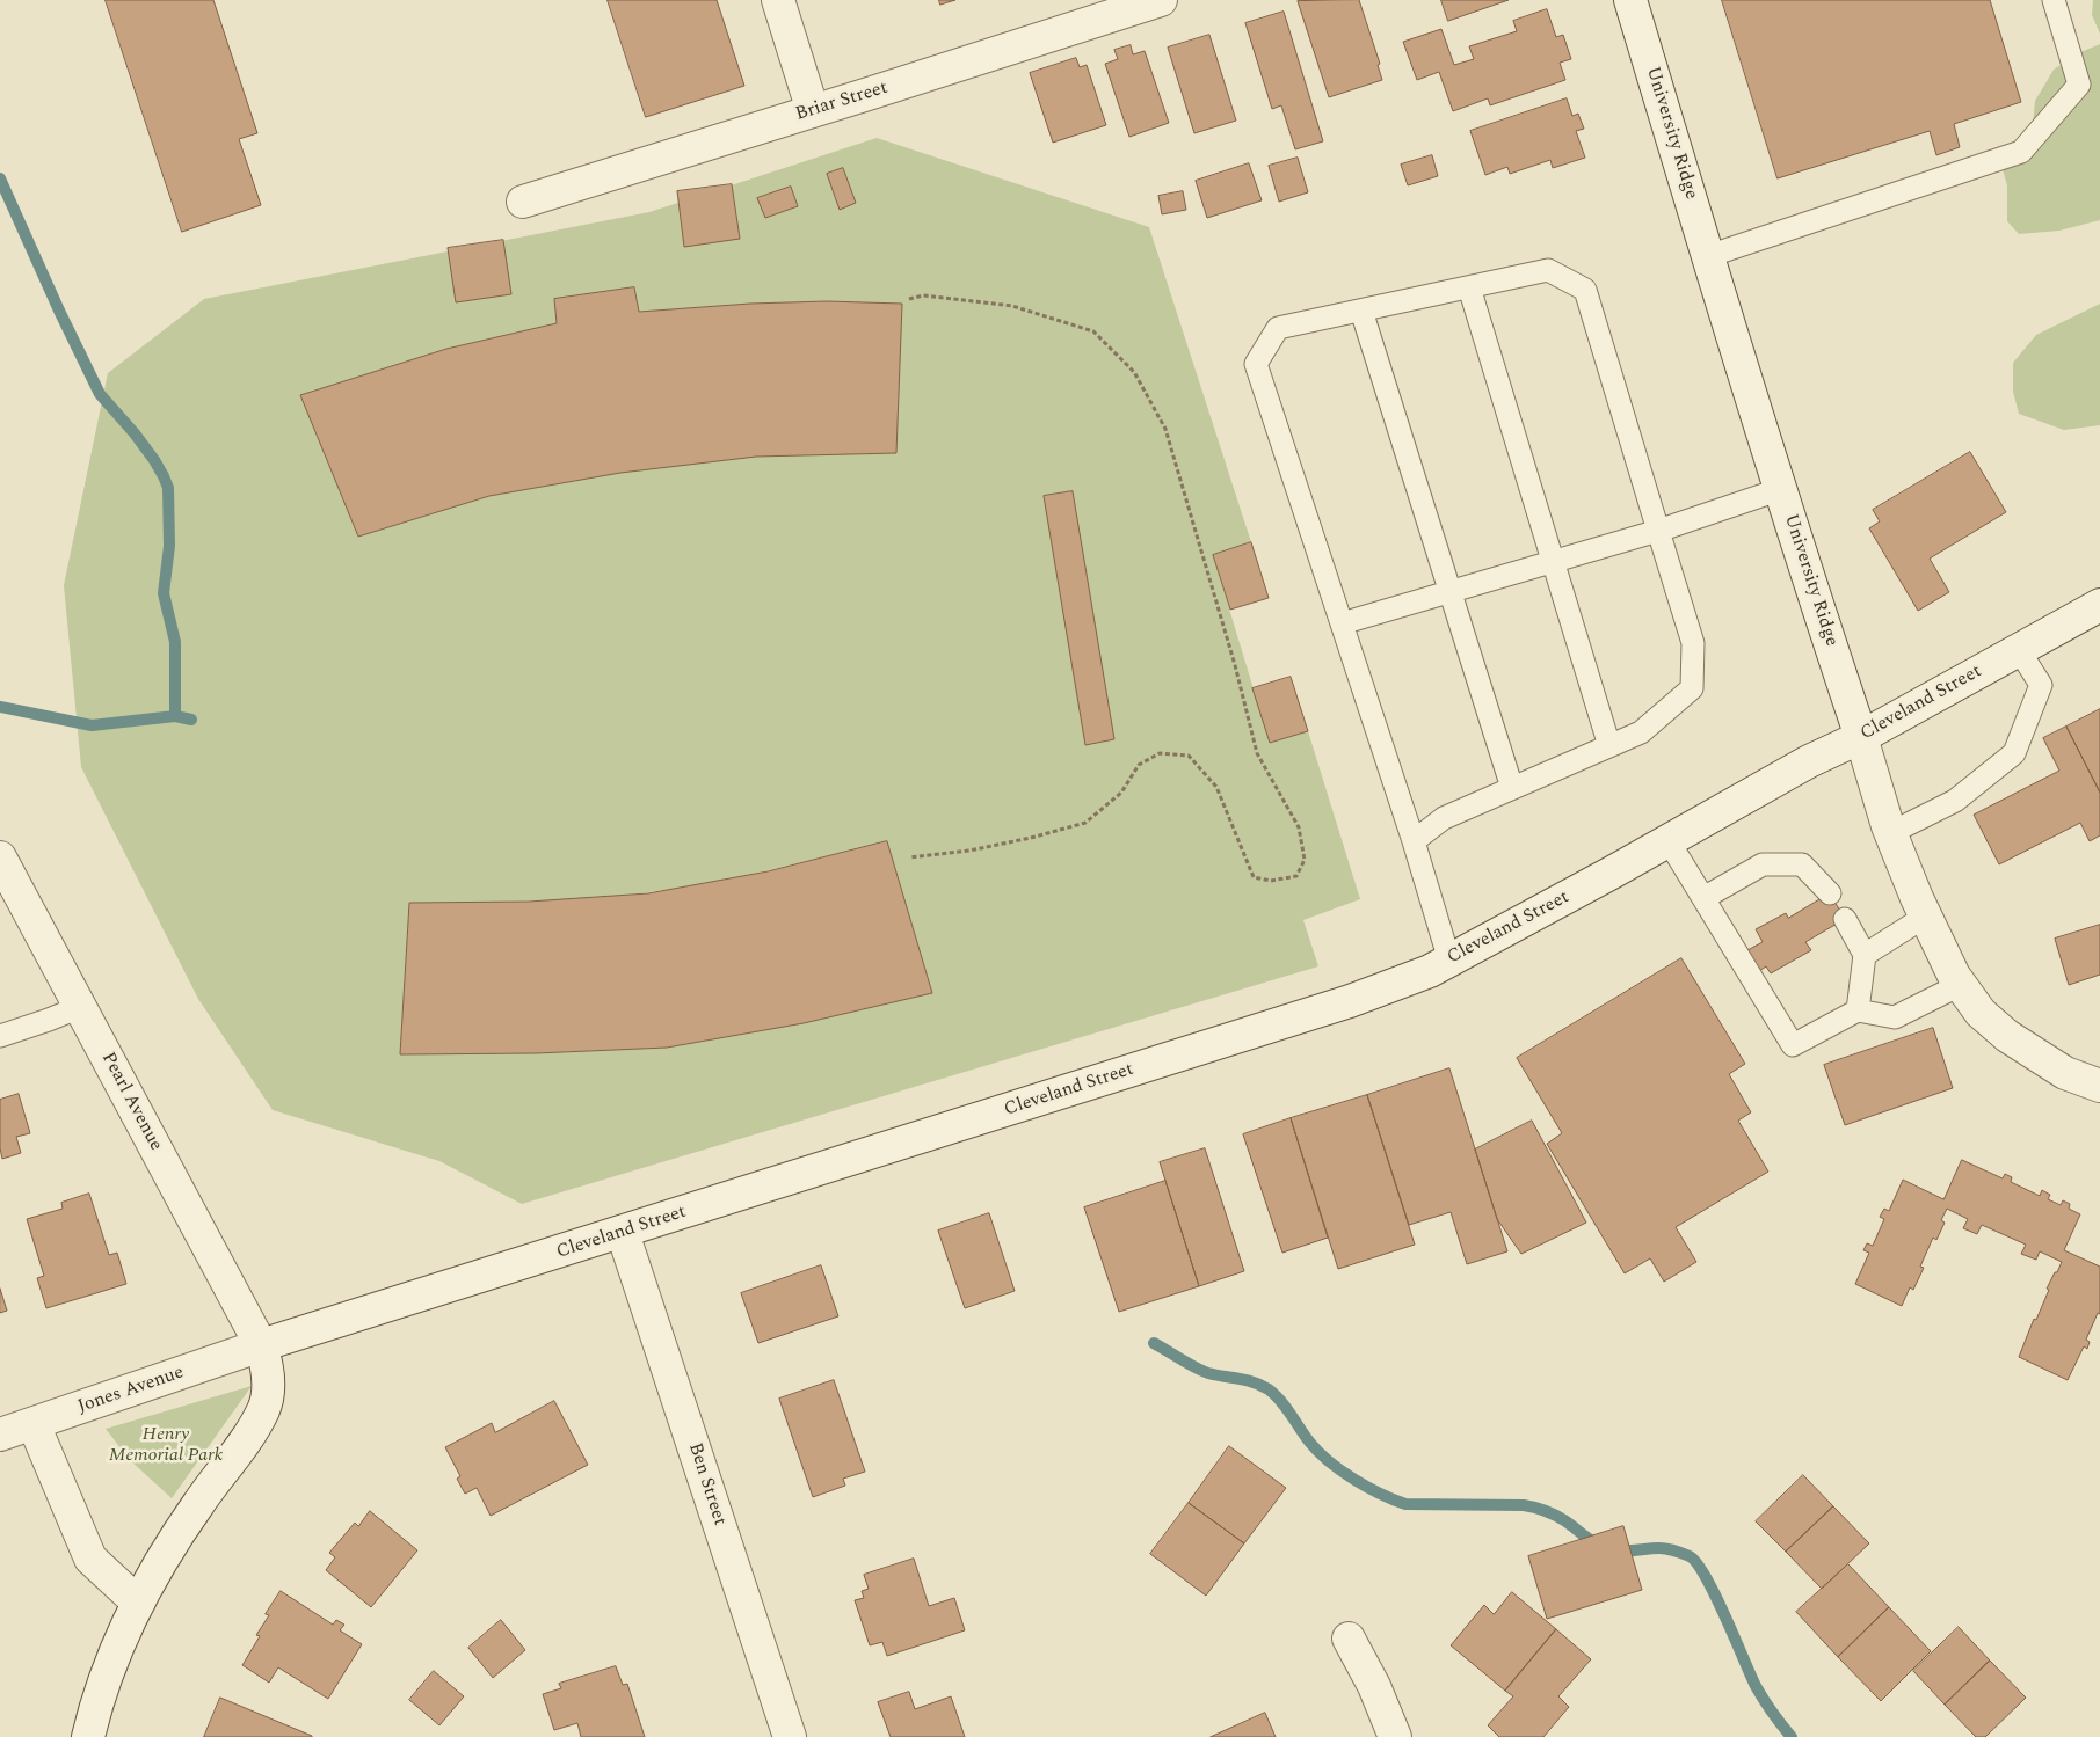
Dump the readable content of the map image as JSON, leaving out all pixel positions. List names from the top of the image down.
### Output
{
  "streets": {
    "street": [
      "Briar Street",
      "University Ridge",
      "Cleveland Street",
      "Pearl Avenue",
      "Jones Avenue",
      "Ben Street"
    ]
  },
  "crossings": [
    ["University Ridge", "Cleveland Street"],
    ["Cleveland Street", "Pearl Avenue"],
    ["Cleveland Street", "Jones Avenue"],
    ["Cleveland Street", "Ben Street"],
    ["Pearl Avenue", "Jones Avenue"]
  ],
  "parks": ["Henry Memorial Park"]
}
